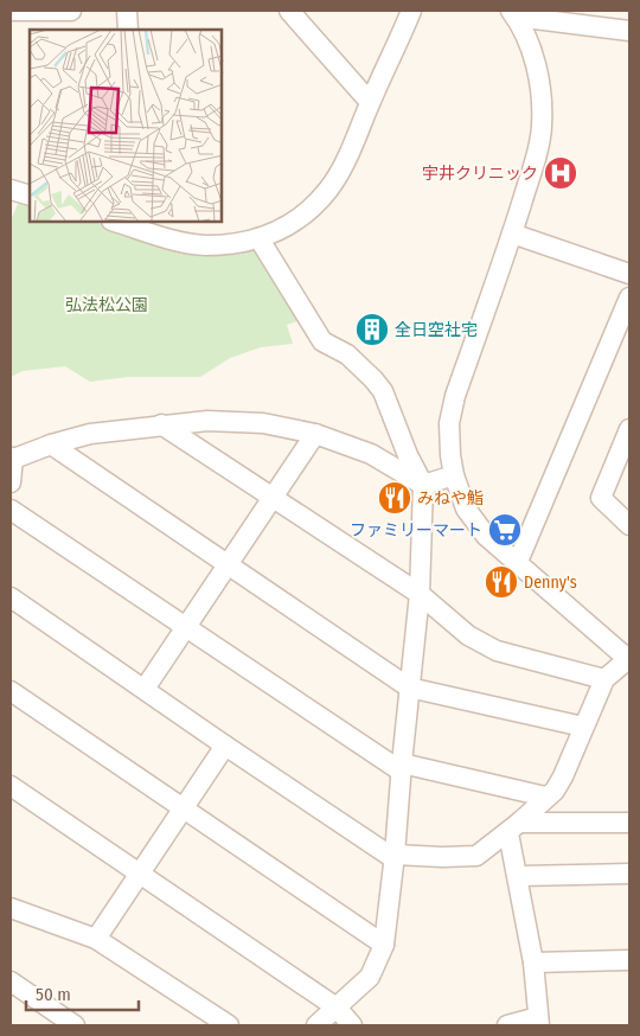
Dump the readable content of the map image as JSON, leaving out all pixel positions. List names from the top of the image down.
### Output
{
  "parks": ["弘法松公園"],
  "places": {
    "hospital": ["宇井クリニック"],
    "building": ["全日空社宅"],
    "restaurant": ["みねや鮨", "Denny's"],
    "supermarket": ["ファミリーマート"]
  },
  "scale_bar": "50 m"
}
